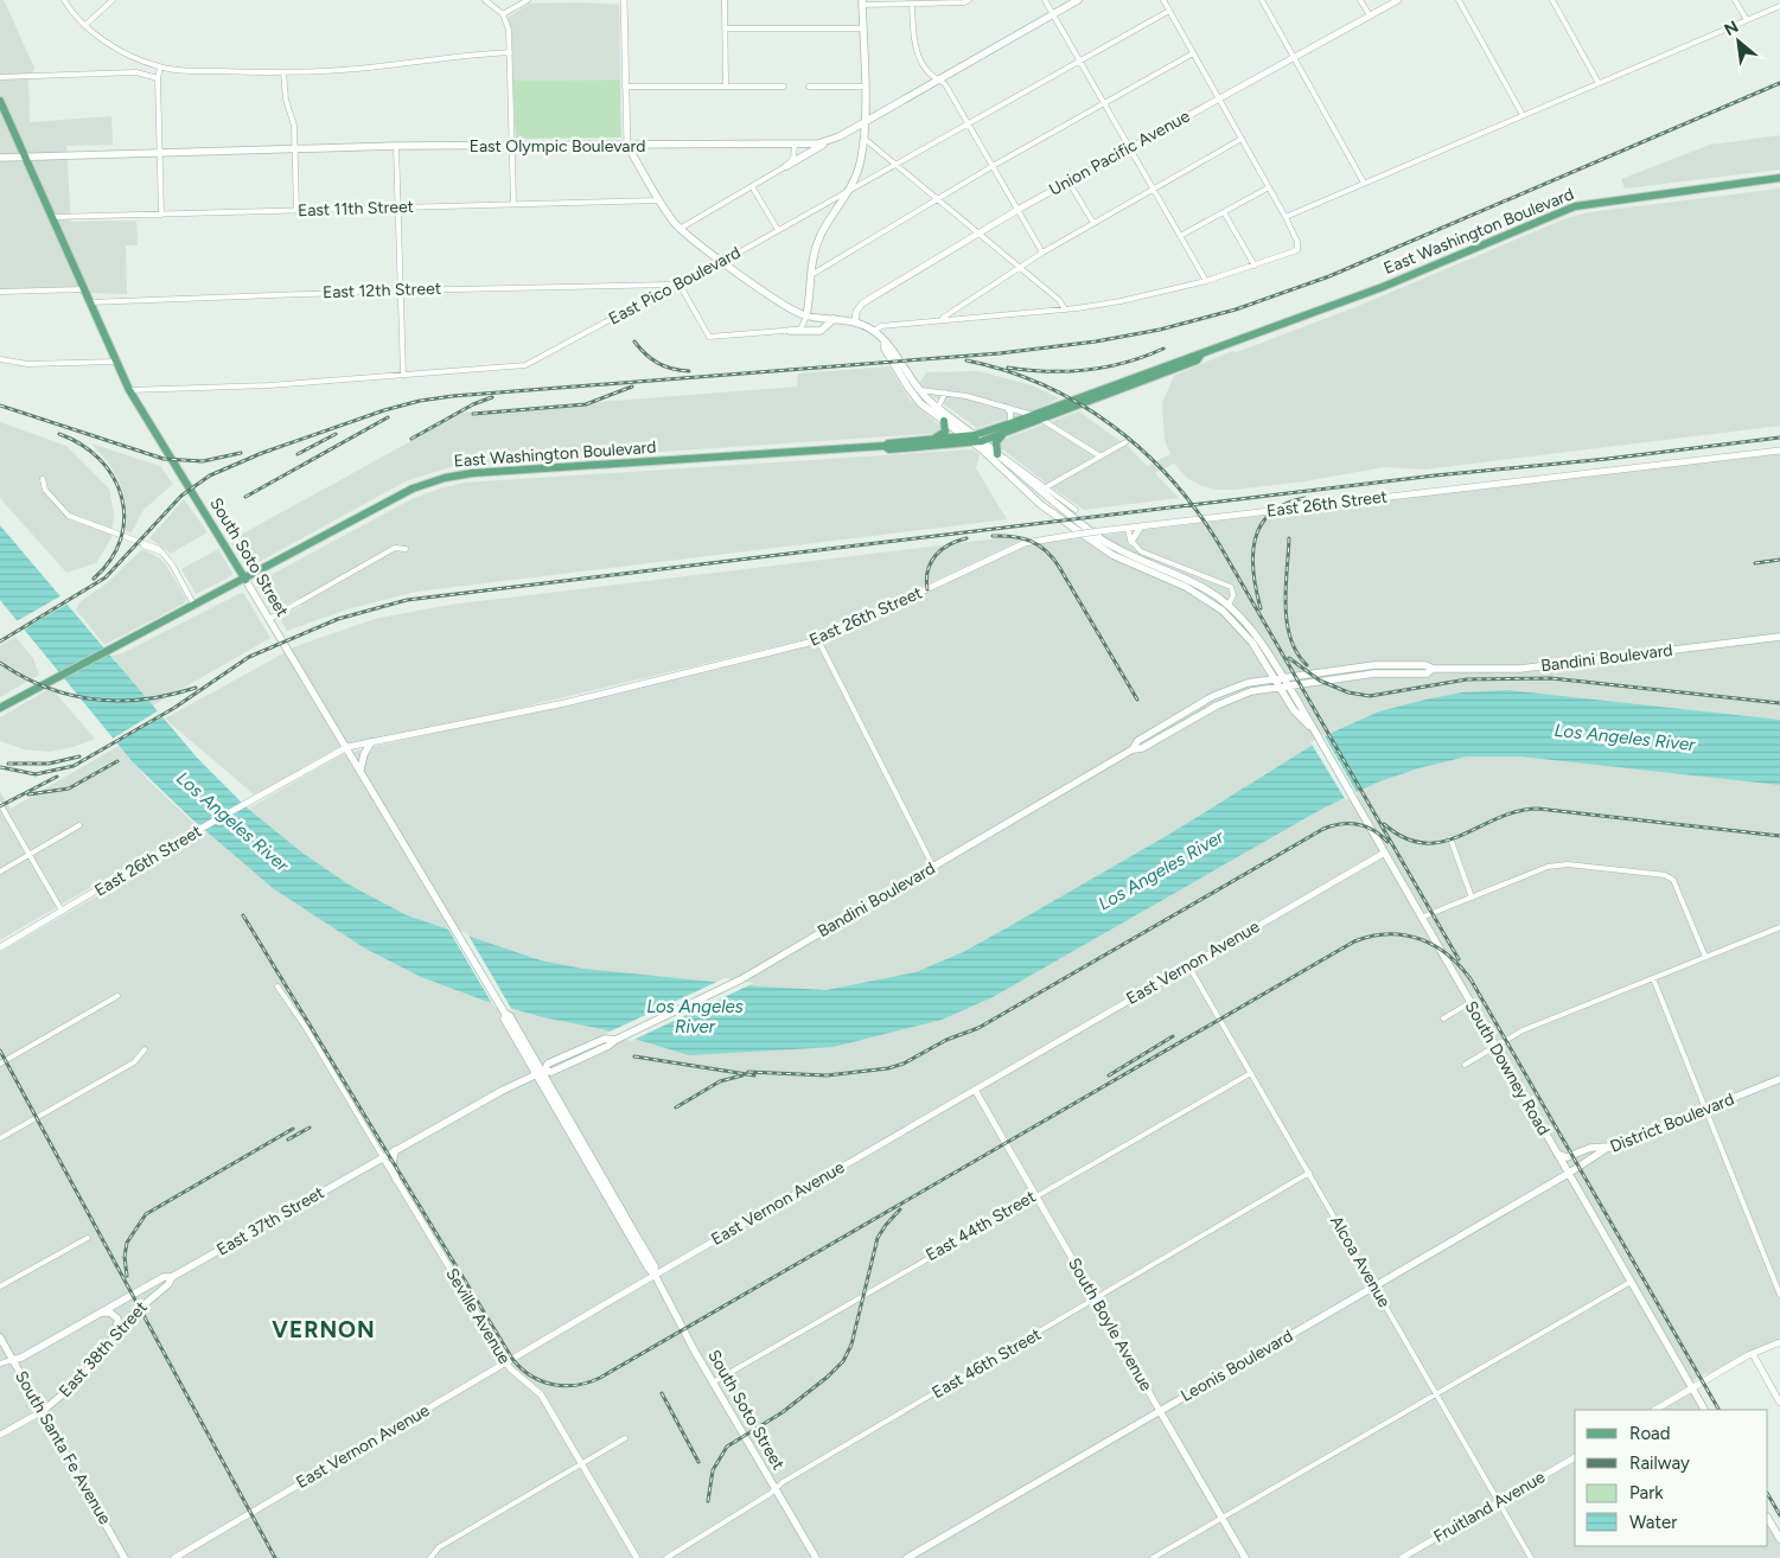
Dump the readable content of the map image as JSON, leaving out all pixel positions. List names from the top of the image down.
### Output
{
  "streets": {
    "main road": [
      "East Olympic Boulevard",
      "East Washington Boulevard",
      "South Soto Street",
      "Bandini Boulevard",
      "South Downey Road",
      "District Boulevard",
      "East 37th Street",
      "South Boyle Avenue",
      "East 38th Street",
      "Leonis Boulevard",
      "South Santa Fe Avenue"
    ],
    "street": [
      "Union Pacific Avenue",
      "East 11th Street",
      "East Pico Boulevard",
      "East 12th Street",
      "East 26th Street",
      "East Vernon Avenue",
      "East 44th Street",
      "Alcoa Avenue",
      "Seville Avenue",
      "East 46th Street",
      "Fruitland Avenue"
    ]
  },
  "crossings": [
    ["East Olympic Boulevard", "South Soto Street"],
    ["East 11th Street", "South Soto Street"],
    ["East Washington Boulevard", "South Soto Street"],
    ["East Washington Boulevard", "South Downey Road"],
    ["East Pico Boulevard", "East 12th Street"],
    ["East Pico Boulevard", "South Soto Street"],
    ["East 12th Street", "South Soto Street"],
    ["East 26th Street", "South Soto Street"],
    ["South Soto Street", "Bandini Boulevard"],
    ["South Soto Street", "East Vernon Avenue"],
    ["South Soto Street", "East 37th Street"],
    ["South Soto Street", "East 44th Street"],
    ["South Soto Street", "East 46th Street"],
    ["Bandini Boulevard", "South Downey Road"],
    ["Bandini Boulevard", "East 37th Street"],
    ["East Vernon Avenue", "South Downey Road"],
    ["East Vernon Avenue", "Alcoa Avenue"],
    ["East Vernon Avenue", "Seville Avenue"],
    ["East Vernon Avenue", "South Boyle Avenue"],
    ["South Downey Road", "District Boulevard"],
    ["South Downey Road", "Leonis Boulevard"],
    ["District Boulevard", "Leonis Boulevard"],
    ["East 37th Street", "Seville Avenue"],
    ["East 37th Street", "East 38th Street"],
    ["East 37th Street", "South Santa Fe Avenue"],
    ["East 44th Street", "Alcoa Avenue"],
    ["East 44th Street", "South Boyle Avenue"],
    ["Alcoa Avenue", "East 46th Street"],
    ["Alcoa Avenue", "Leonis Boulevard"],
    ["Alcoa Avenue", "Fruitland Avenue"],
    ["South Boyle Avenue", "East 46th Street"],
    ["South Boyle Avenue", "Leonis Boulevard"],
    ["East 38th Street", "South Santa Fe Avenue"]
  ],
  "districts": ["VERNON"],
  "water": ["Los Angeles River"],
  "legend": [
    "Road",
    "Railway",
    "Park",
    "Water"
  ],
  "north": "top left"
}
